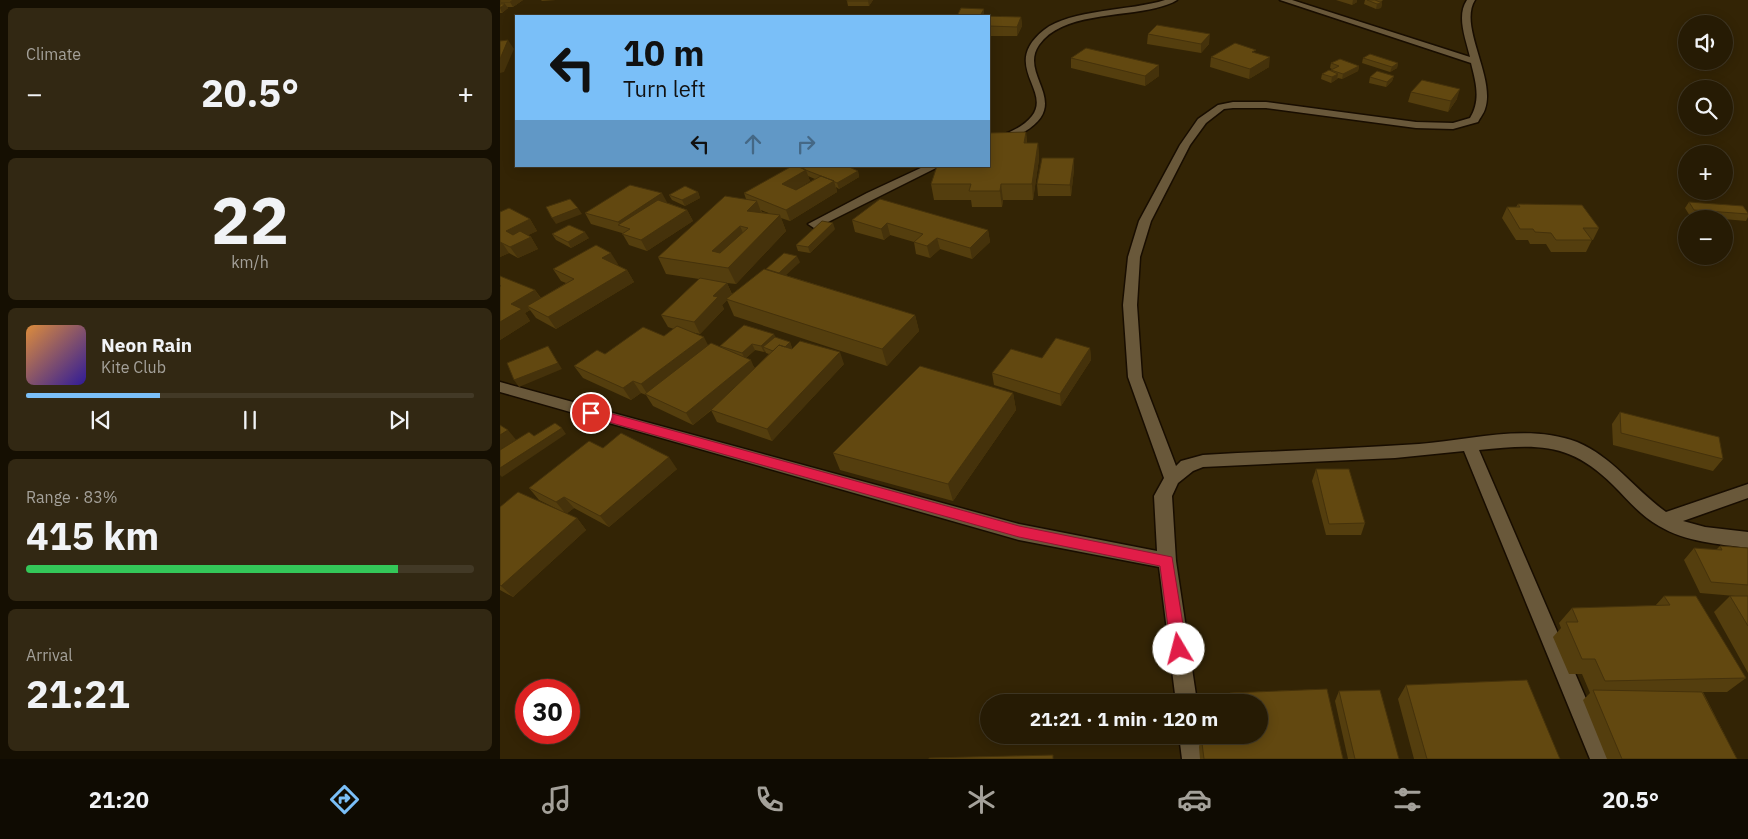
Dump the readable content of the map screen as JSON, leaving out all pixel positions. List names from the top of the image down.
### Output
{
  "page": {
    "tile": [
      "Climate",
      ["22", "km/h"],
      ["Range · 83%", "415 km"],
      ["Arrival", "21:21"]
    ],
    "map_buttons": ["+", "−"],
    "turn": ["10 m", "Turn left"],
    "heat": ["−", "20.5°", "+"],
    "song": ["Neon Rain", "Kite Club"],
    "limit": "30",
    "trip": "21:21 · 1 min · 120 m",
    "tabs": ["21:20", "20.5°"]
  }
}
